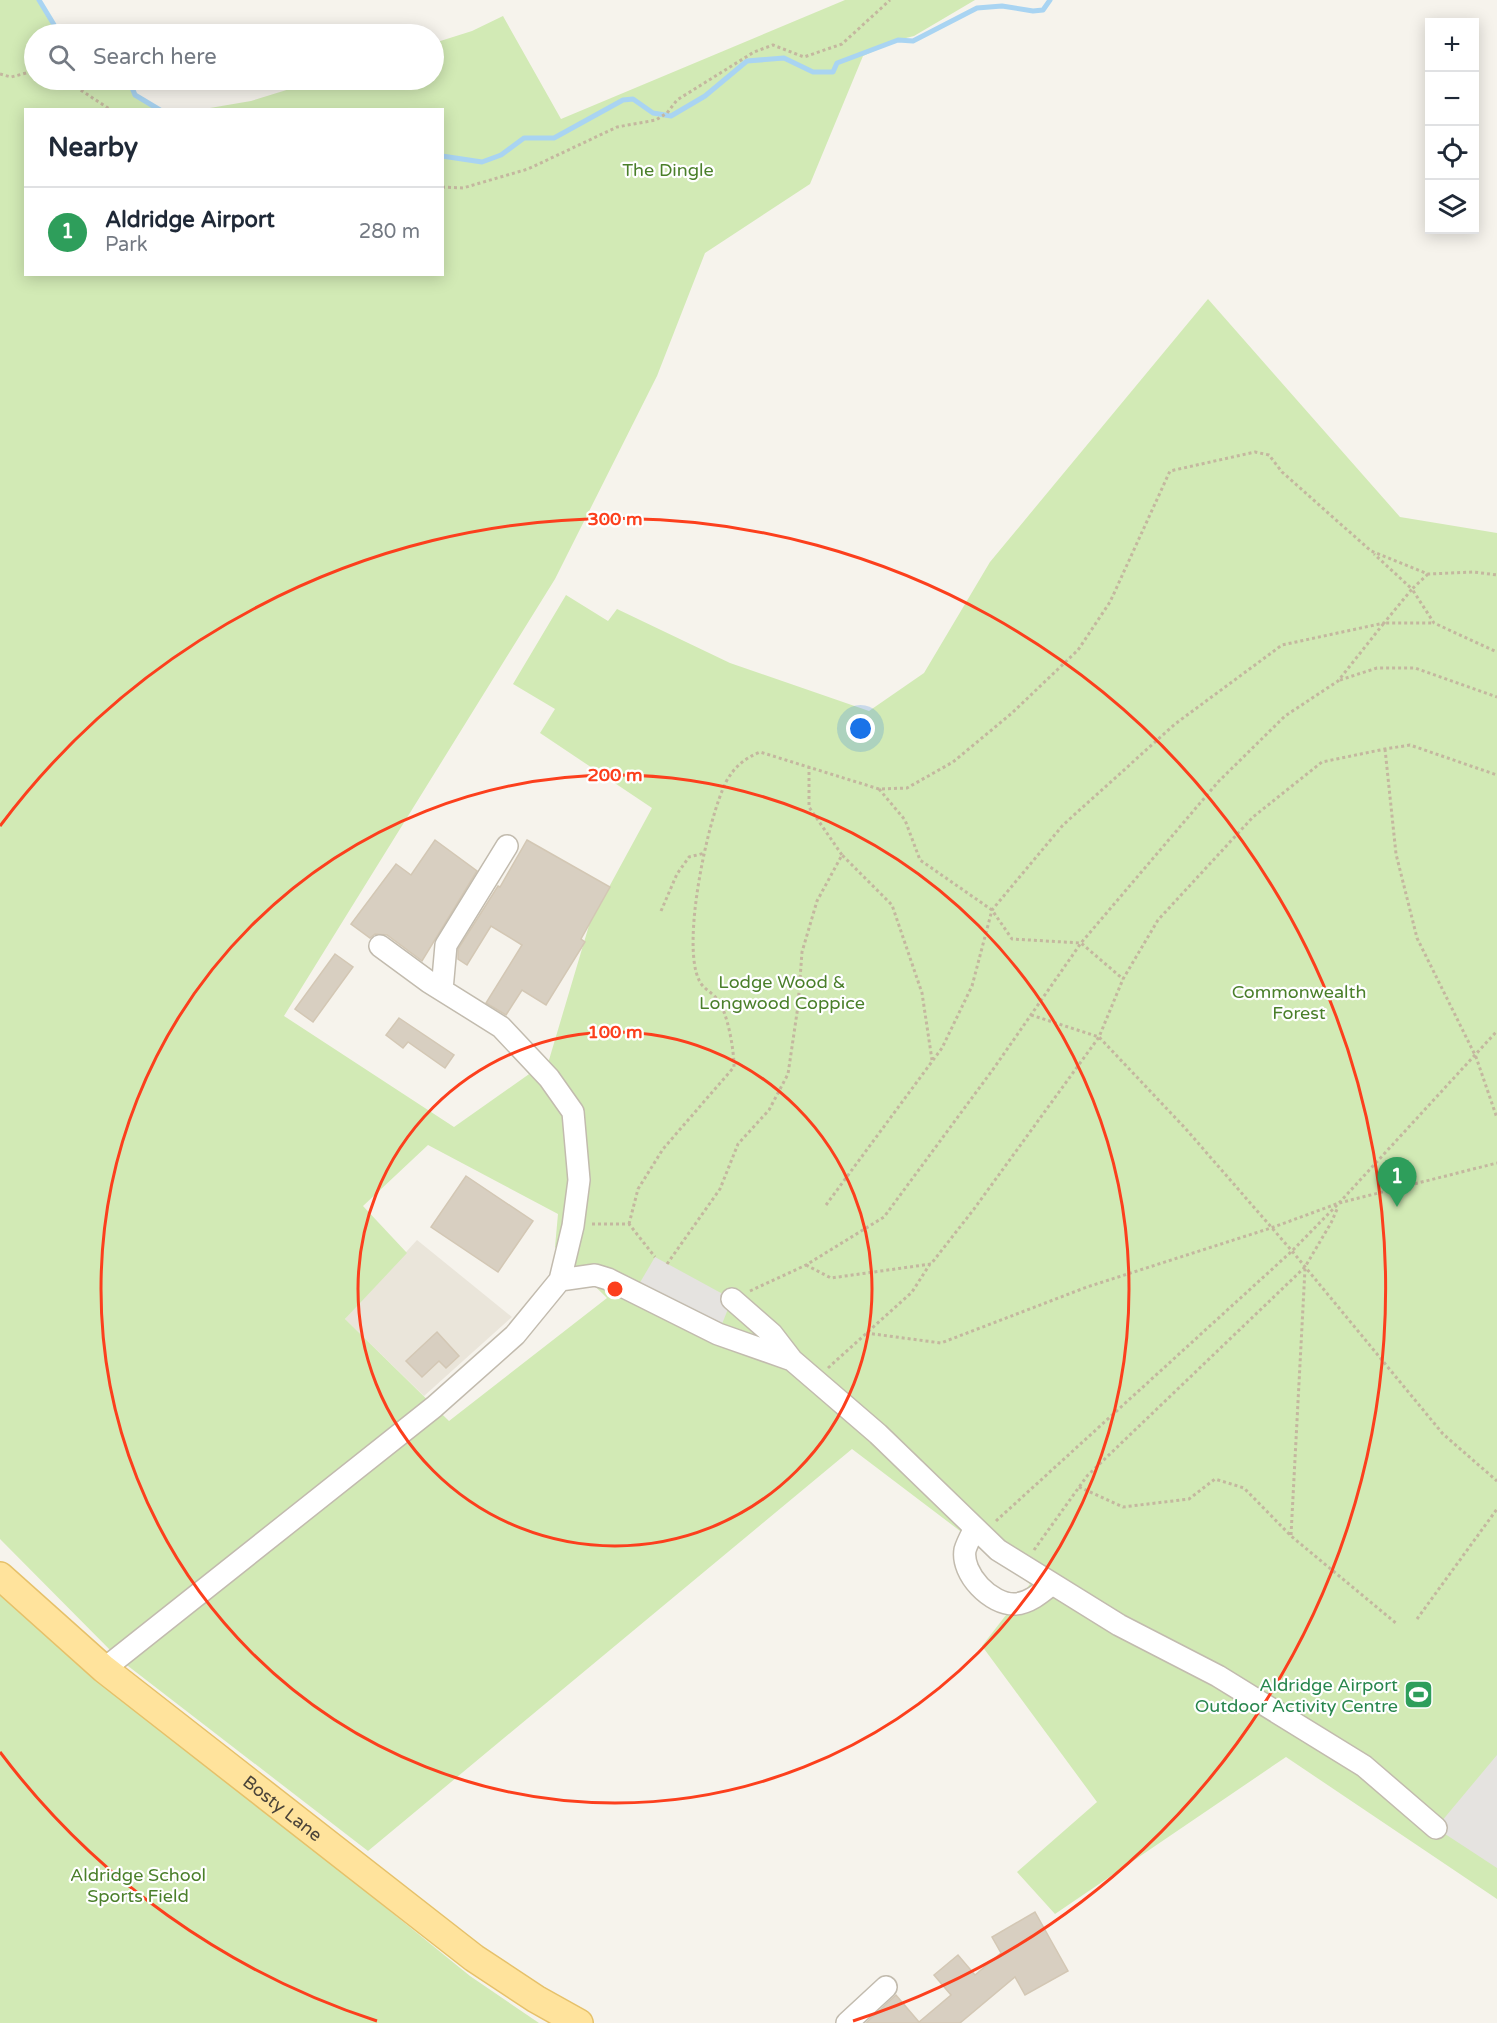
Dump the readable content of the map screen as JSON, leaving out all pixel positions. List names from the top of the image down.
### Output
{
  "streets": {
    "main road": ["Bosty Lane"]
  },
  "parks": [
    "The Dingle",
    "Lodge Wood & Longwood Coppice",
    "Commonwealth Forest",
    "Aldridge School Sports Field"
  ],
  "places": {
    "sports": ["Aldridge Airport Outdoor Activity Centre"]
  },
  "page": {
    "map_buttons": ["+", "−"],
    "search": "Search here",
    "heading": "Nearby",
    "list": [
      {
        "mark": "1",
        "name": "Aldridge Airport",
        "note": "Park",
        "value": "280 m"
      }
    ],
    "pins": "1"
  },
  "rings": ["300 m", "200 m", "100 m"]
}
